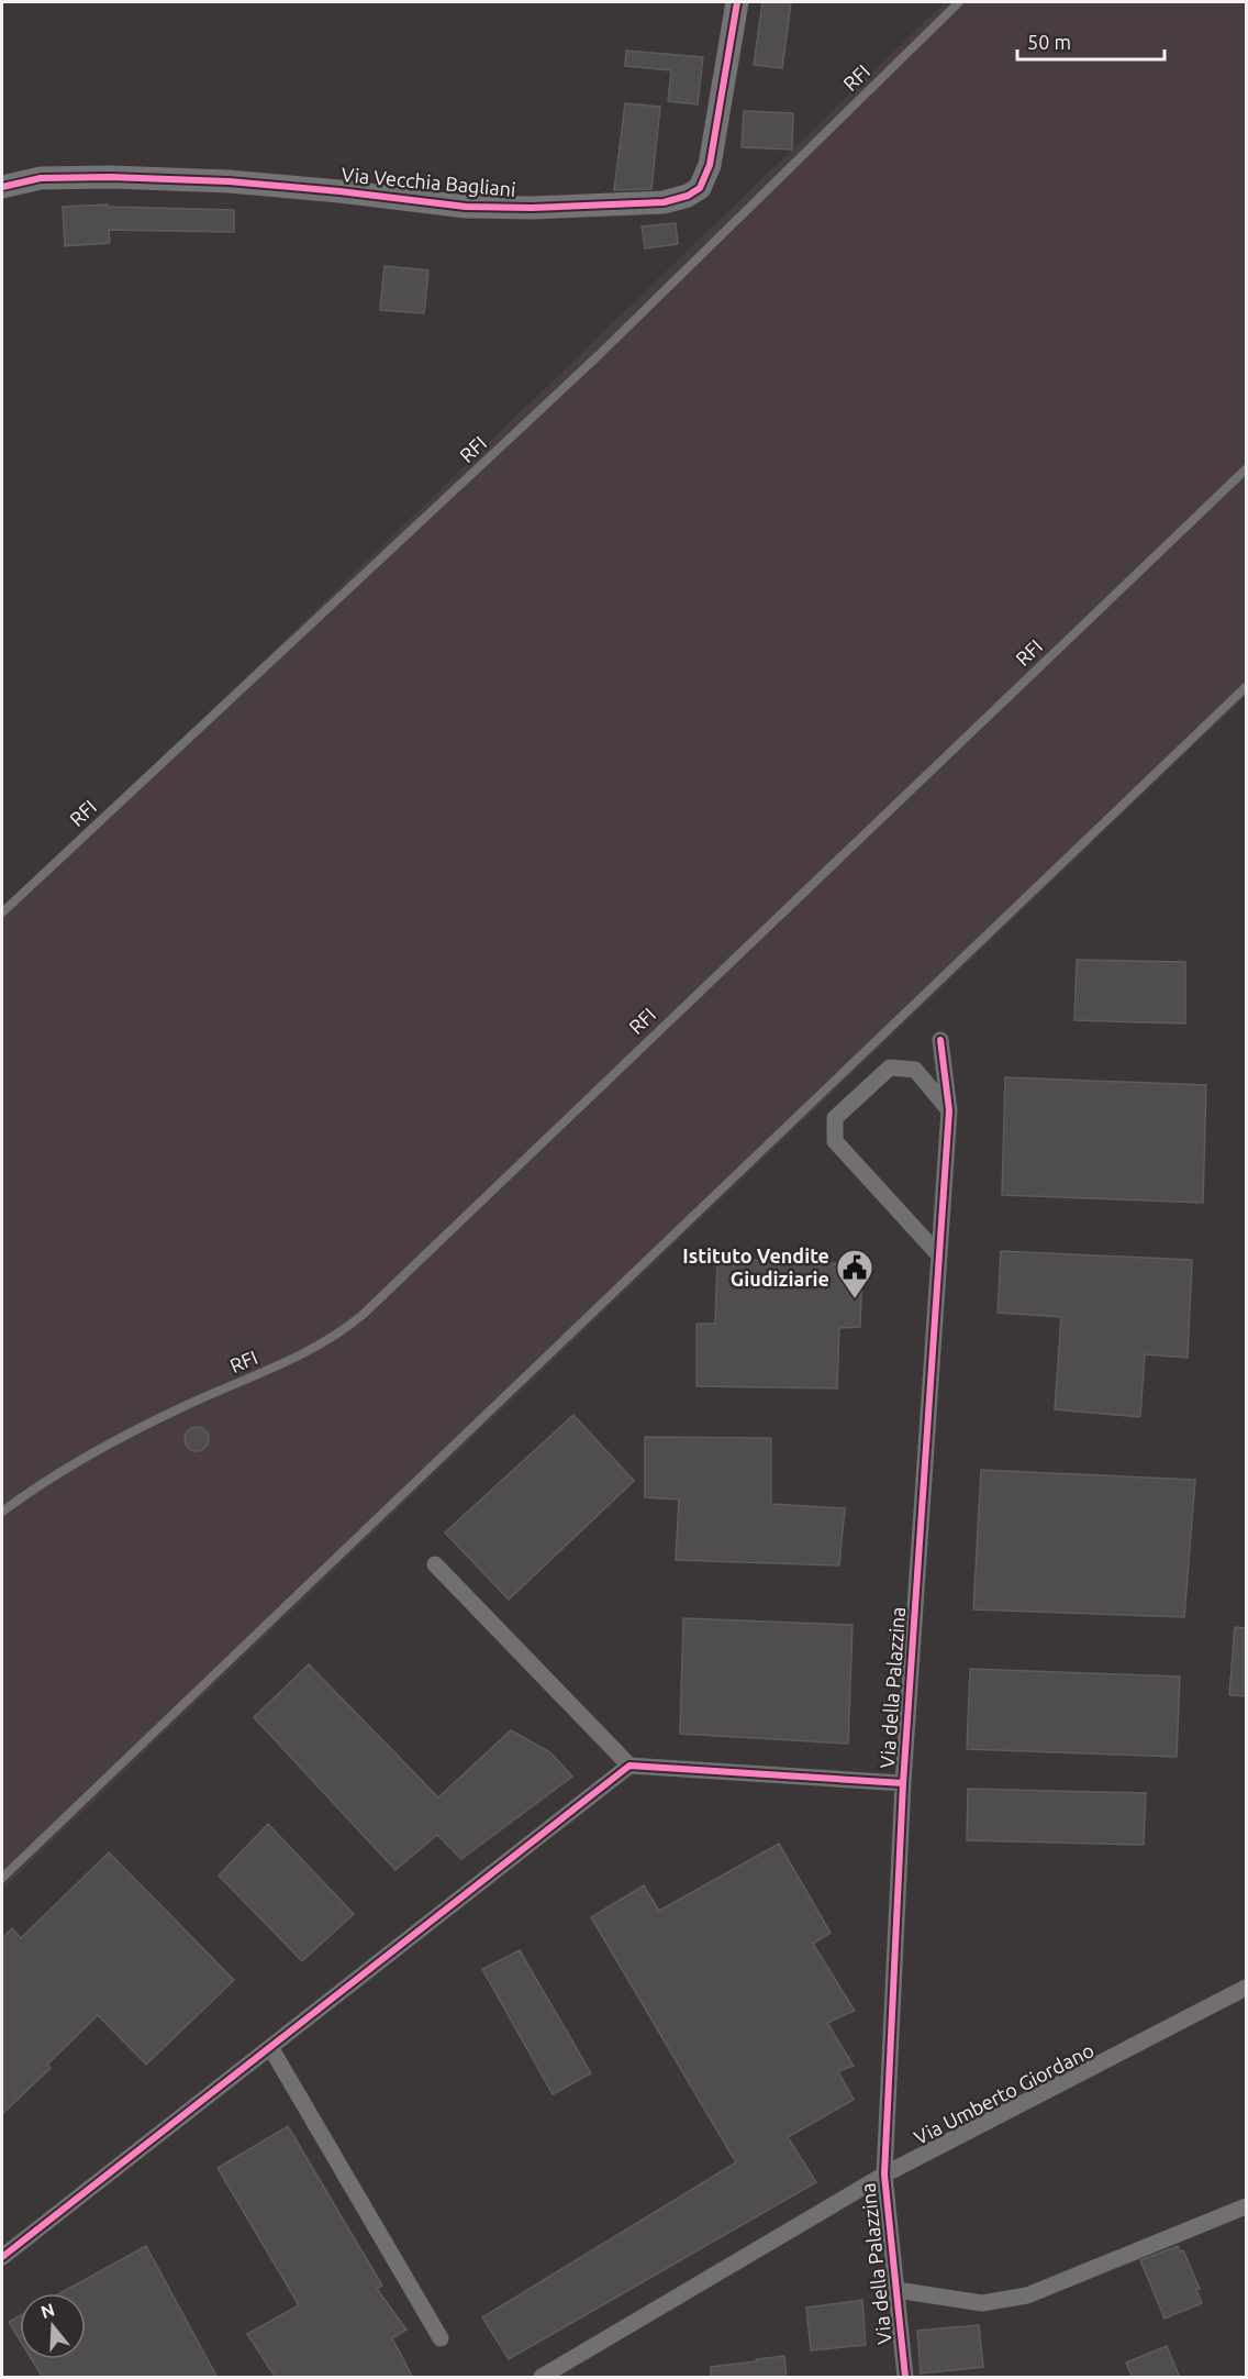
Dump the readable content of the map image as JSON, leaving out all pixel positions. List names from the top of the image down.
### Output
{
  "streets": {
    "street": ["Via Vecchia Bagliani", "Via della Palazzina", "Via Umberto Giordano"],
    "lane": ["RFI"]
  },
  "crossings": [
    ["Via della Palazzina", "Via Umberto Giordano"]
  ],
  "places": {
    "public building": ["Istituto Vendite Giudiziarie"]
  },
  "scale_bar": "50 m",
  "north": "top"
}
